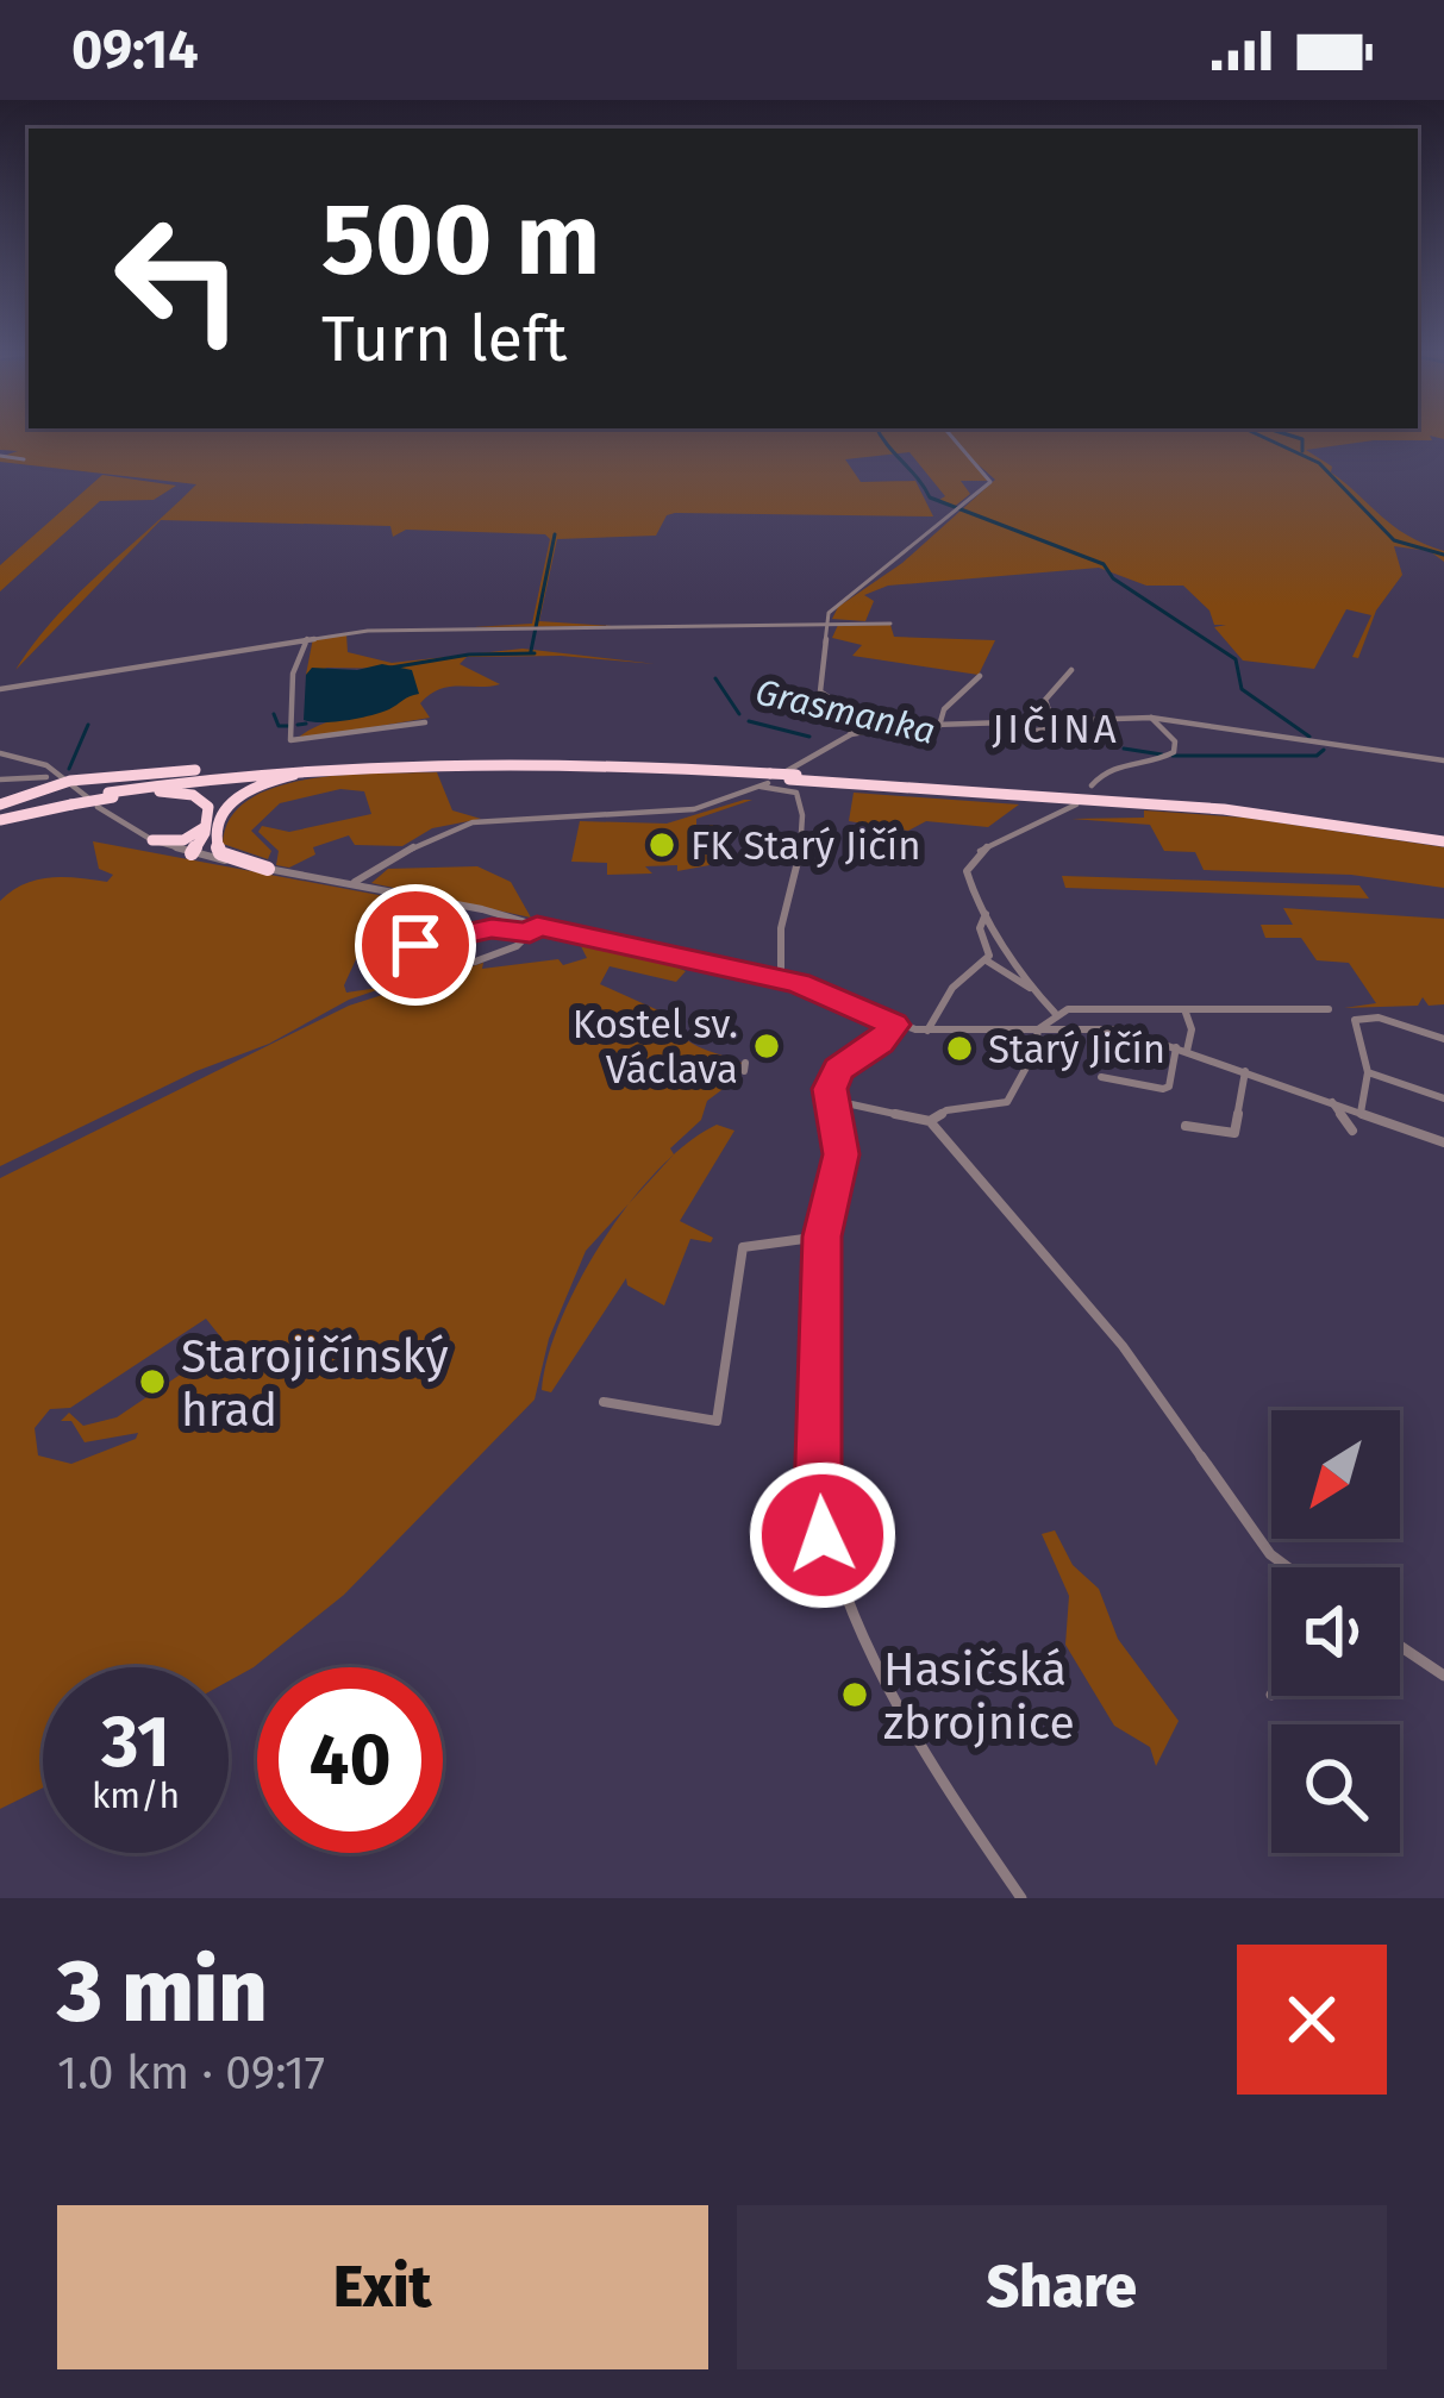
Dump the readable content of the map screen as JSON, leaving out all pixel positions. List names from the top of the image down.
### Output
{
  "districts": ["JIČINA"],
  "water": ["Grasmanka"],
  "places": [
    "FK Starý Jičín",
    "Kostel sv. Václava",
    "Starý Jičín",
    "Starojičínský hrad",
    "Hasičská zbrojnice"
  ],
  "north": "bottom left",
  "page": {
    "status": "09:14",
    "turn": ["500 m", "Turn left"],
    "speed": "31 km/h",
    "limit": "40",
    "heading": ["3 min", "1.0 km · 09:17"],
    "buttons": ["Exit", "Share"]
  }
}
